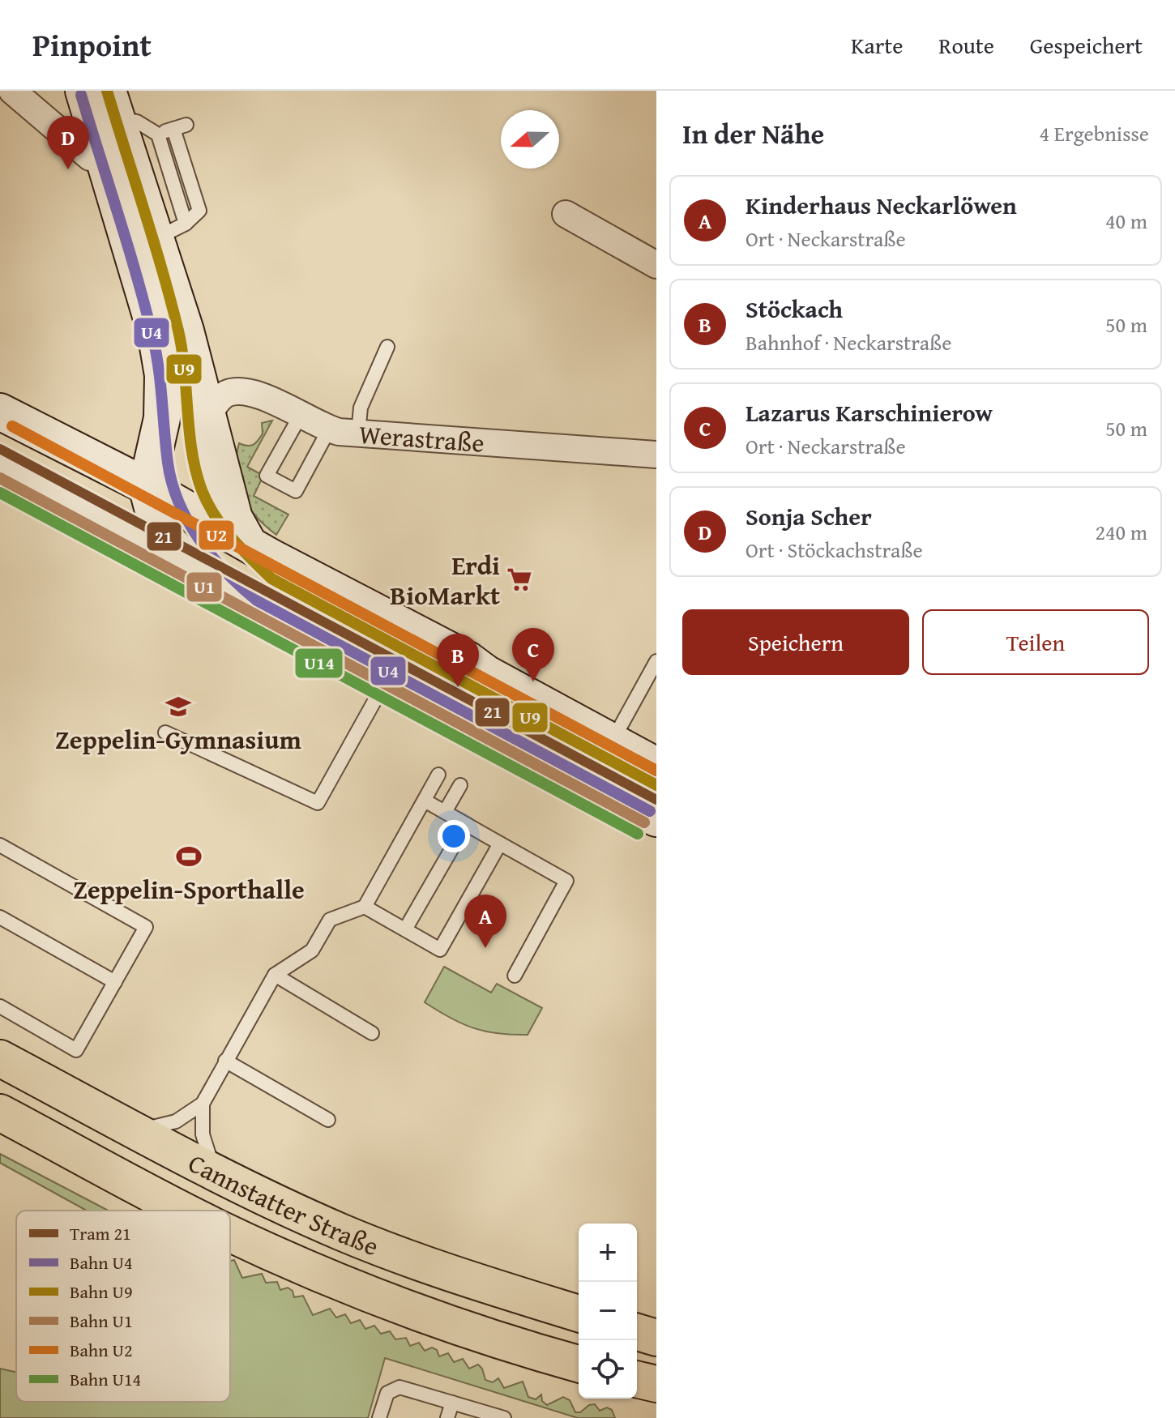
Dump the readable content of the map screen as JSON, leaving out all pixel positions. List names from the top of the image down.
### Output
{
  "streets": {
    "main road": ["Cannstatter Straße"],
    "street": ["Werastraße"]
  },
  "places": {
    "supermarket": ["Erdi BioMarkt"],
    "school or university": ["Zeppelin-Gymnasium"],
    "sports": ["Zeppelin-Sporthalle"]
  },
  "lines": [
    "rail line U9",
    "rail line U4",
    "rail line U2",
    "tram line 21",
    "rail line U1",
    "rail line U14"
  ],
  "legend": [
    "Tram 21",
    "Bahn U4",
    "Bahn U9",
    "Bahn U1",
    "Bahn U2",
    "Bahn U14"
  ],
  "north": "left",
  "page": {
    "header": "Pinpoint",
    "nav": ["Karte", "Route", "Gespeichert"],
    "heading": ["In der Nähe", "4 Ergebnisse"],
    "pins": [
      "D",
      "C",
      "B",
      "A"
    ],
    "list": [
      {
        "mark": "A",
        "name": "Kinderhaus Neckarlöwen",
        "note": "Ort · Neckarstraße",
        "value": "40 m"
      },
      {
        "mark": "B",
        "name": "Stöckach",
        "note": "Bahnhof · Neckarstraße",
        "value": "50 m"
      },
      {
        "mark": "C",
        "name": "Lazarus Karschinierow",
        "note": "Ort · Neckarstraße",
        "value": "50 m"
      },
      {
        "mark": "D",
        "name": "Sonja Scher",
        "note": "Ort · Stöckachstraße",
        "value": "240 m"
      }
    ],
    "buttons": ["Speichern", "Teilen"],
    "map_buttons": ["+", "−"]
  }
}
